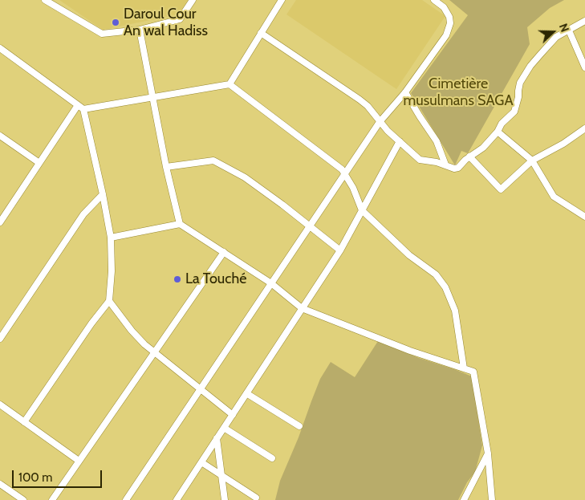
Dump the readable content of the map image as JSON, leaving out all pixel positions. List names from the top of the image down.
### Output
{
  "parks": ["Cimetière musulmans SAGA"],
  "places": ["Daroul Cour An wal Hadiss", "La Touché"],
  "scale_bar": "100 m",
  "north": "right"
}
